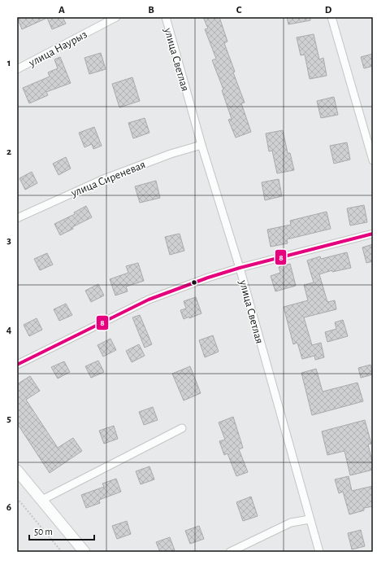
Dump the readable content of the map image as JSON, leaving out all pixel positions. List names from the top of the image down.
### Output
{
  "streets": {
    "street": ["улица Наурыз", "улица Светлая", "улица Сиреневая"]
  },
  "crossings": [
    ["улица Светлая", "улица Сиреневая"]
  ],
  "lines": ["transit line 8"],
  "scale_bar": "50 m",
  "grid": {
    "columns": [
      "A",
      "B",
      "C",
      "D"
    ],
    "rows": [
      "1",
      "2",
      "3",
      "4",
      "5",
      "6"
    ]
  }
}
